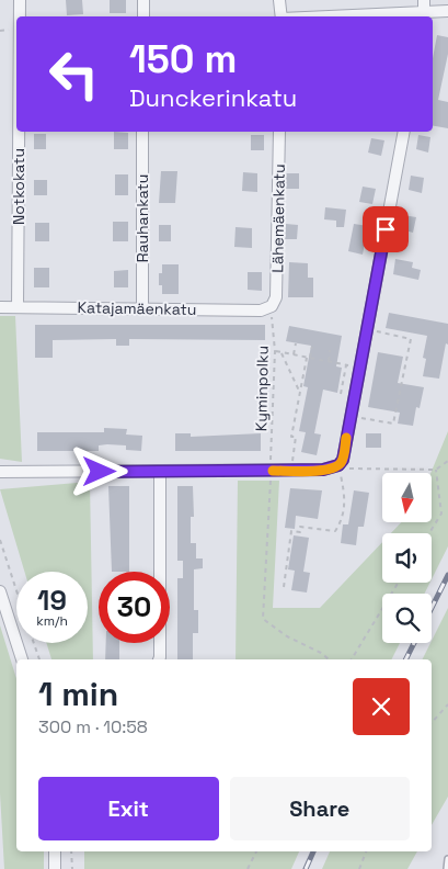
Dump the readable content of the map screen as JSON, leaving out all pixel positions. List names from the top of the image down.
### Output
{
  "streets": {
    "street": [
      "Notkokatu",
      "Rauhankatu",
      "Lähemäenkatu",
      "Katajamäenkatu"
    ],
    "path": ["Kyminpolku"]
  },
  "crossings": [
    ["Notkokatu", "Katajamäenkatu"],
    ["Rauhankatu", "Katajamäenkatu"],
    ["Lähemäenkatu", "Katajamäenkatu"],
    ["Lähemäenkatu", "Kyminpolku"],
    ["Katajamäenkatu", "Kyminpolku"]
  ],
  "north": "bottom",
  "page": {
    "turn": ["150 m", "Dunckerinkatu"],
    "speed": "19 km/h",
    "limit": "30",
    "heading": ["1 min", "300 m · 10:58"],
    "buttons": ["Exit", "Share"]
  }
}
